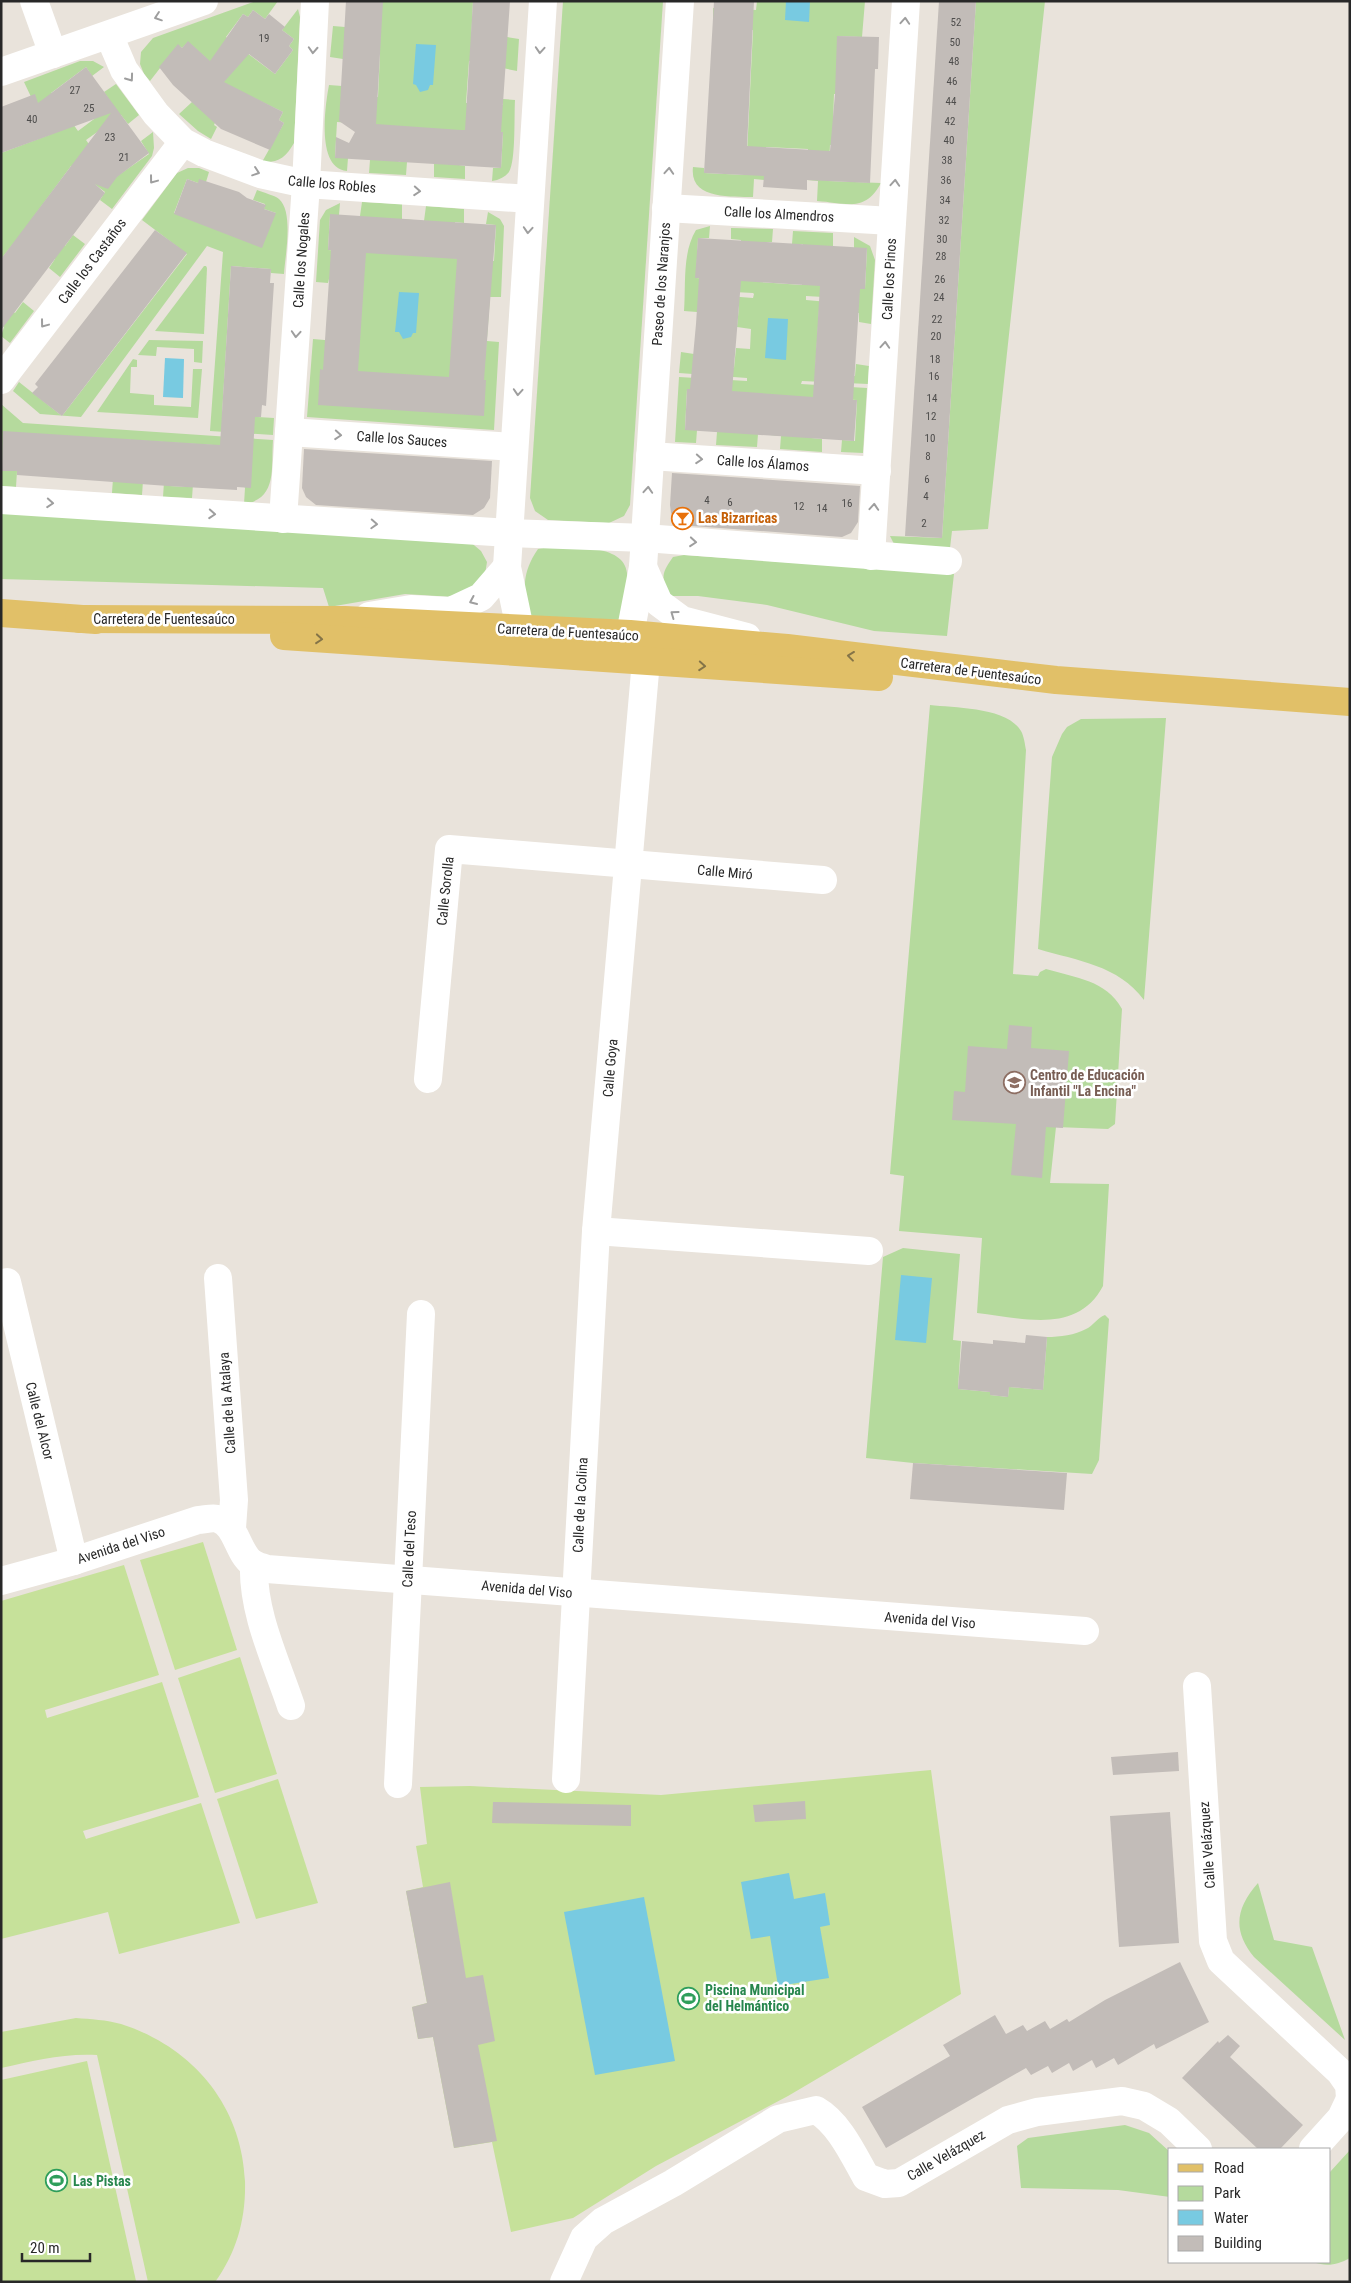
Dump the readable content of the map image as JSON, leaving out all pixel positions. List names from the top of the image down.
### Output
{
  "streets": {
    "main road": ["Carretera de Fuentesaúco"],
    "street": [
      "Calle los Robles",
      "Calle los Almendros",
      "Calle los Nogales",
      "Calle los Castaños",
      "Calle los Pinos",
      "Paseo de los Naranjos",
      "Calle los Sauces",
      "Calle los Álamos",
      "Calle Miró",
      "Calle Sorolla",
      "Calle Goya",
      "Calle de la Atalaya",
      "Calle del Alcor",
      "Calle de la Colina",
      "Avenida del Viso",
      "Calle del Teso",
      "Calle Velázquez"
    ]
  },
  "crossings": [
    ["Calle los Robles", "Calle los Nogales"],
    ["Calle los Robles", "Calle los Castaños"],
    ["Calle los Almendros", "Calle los Pinos"],
    ["Calle los Almendros", "Paseo de los Naranjos"],
    ["Calle los Nogales", "Calle los Sauces"],
    ["Calle los Pinos", "Calle los Álamos"],
    ["Paseo de los Naranjos", "Calle los Álamos"],
    ["Paseo de los Naranjos", "Carretera de Fuentesaúco"],
    ["Paseo de los Naranjos", "Calle Goya"],
    ["Carretera de Fuentesaúco", "Calle Goya"],
    ["Calle Miró", "Calle Sorolla"],
    ["Calle Miró", "Calle Goya"],
    ["Calle Sorolla", "Calle Goya"],
    ["Calle Goya", "Calle de la Colina"],
    ["Calle de la Atalaya", "Avenida del Viso"],
    ["Calle del Alcor", "Avenida del Viso"],
    ["Calle de la Colina", "Avenida del Viso"],
    ["Avenida del Viso", "Calle del Teso"]
  ],
  "one_way": ["Calle los Robles", "Calle los Castaños", "Calle los Pinos"],
  "places": {
    "bar": ["Las Bizarricas"],
    "school or university": ["Centro de Educación Infantil \"La Encina\""],
    "sports": ["Piscina Municipal del Helmántico", "Las Pistas"]
  },
  "house_numbers": [
    "52",
    "19",
    "50",
    "48",
    "46",
    "27",
    "44",
    "25",
    "40",
    "42",
    "23",
    "40",
    "21",
    "38",
    "36",
    "34",
    "32",
    "30",
    "28",
    "26",
    "24",
    "22",
    "20",
    "18",
    "16",
    "14",
    "12",
    "10",
    "8",
    "6",
    "4",
    "4",
    "6",
    "16",
    "12",
    "14",
    "2"
  ],
  "legend": [
    "Road",
    "Park",
    "Water",
    "Building"
  ],
  "scale_bar": "20 m"
}
